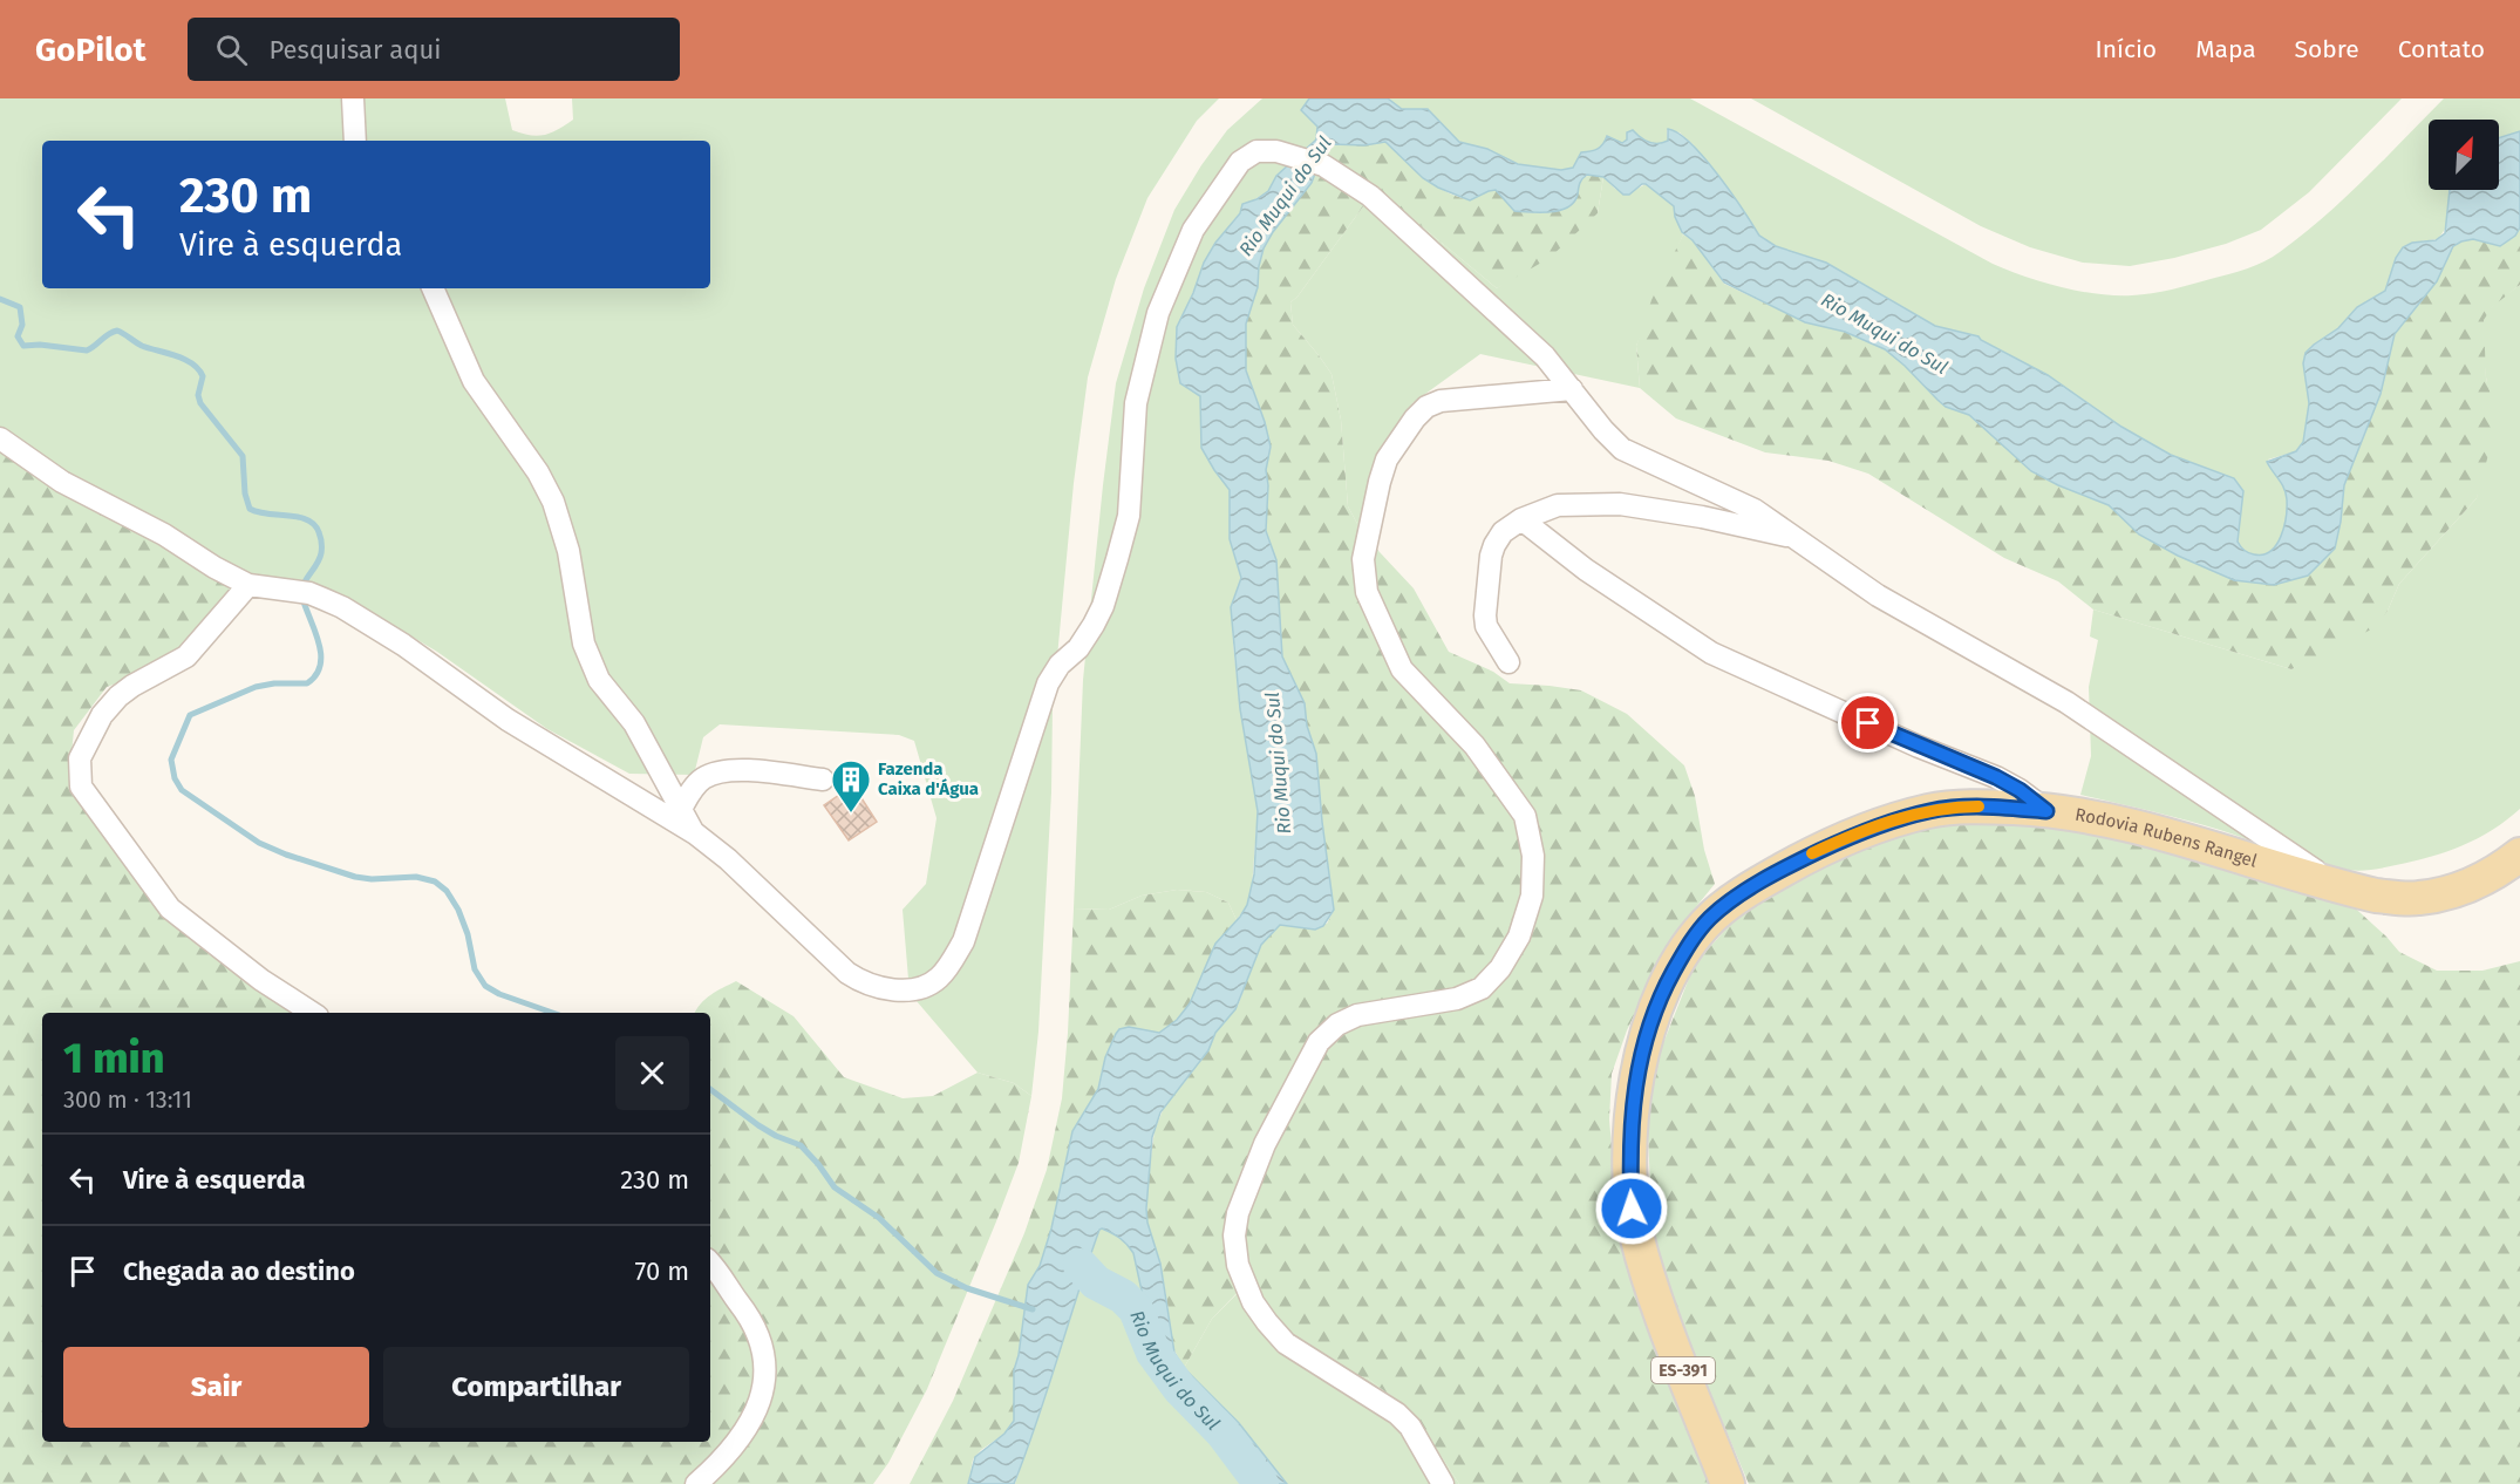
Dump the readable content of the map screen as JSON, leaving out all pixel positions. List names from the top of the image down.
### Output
{
  "streets": {
    "main road": ["Rodovia Rubens Rangel", "ES-391"]
  },
  "water": ["Rio Muqui do Sul"],
  "places": {
    "building": ["Fazenda Caixa d'Água"]
  },
  "north": "top right",
  "page": {
    "header": "GoPilot",
    "search": "Pesquisar aqui",
    "nav": [
      "Início",
      "Mapa",
      "Sobre",
      "Contato"
    ],
    "turn": ["230 m", "Vire à esquerda"],
    "heading": ["1 min", "300 m · 13:11"],
    "list": [
      {
        "name": "Vire à esquerda",
        "value": "230 m"
      },
      {
        "name": "Chegada ao destino",
        "value": "70 m"
      }
    ],
    "buttons": ["Sair", "Compartilhar"]
  }
}
